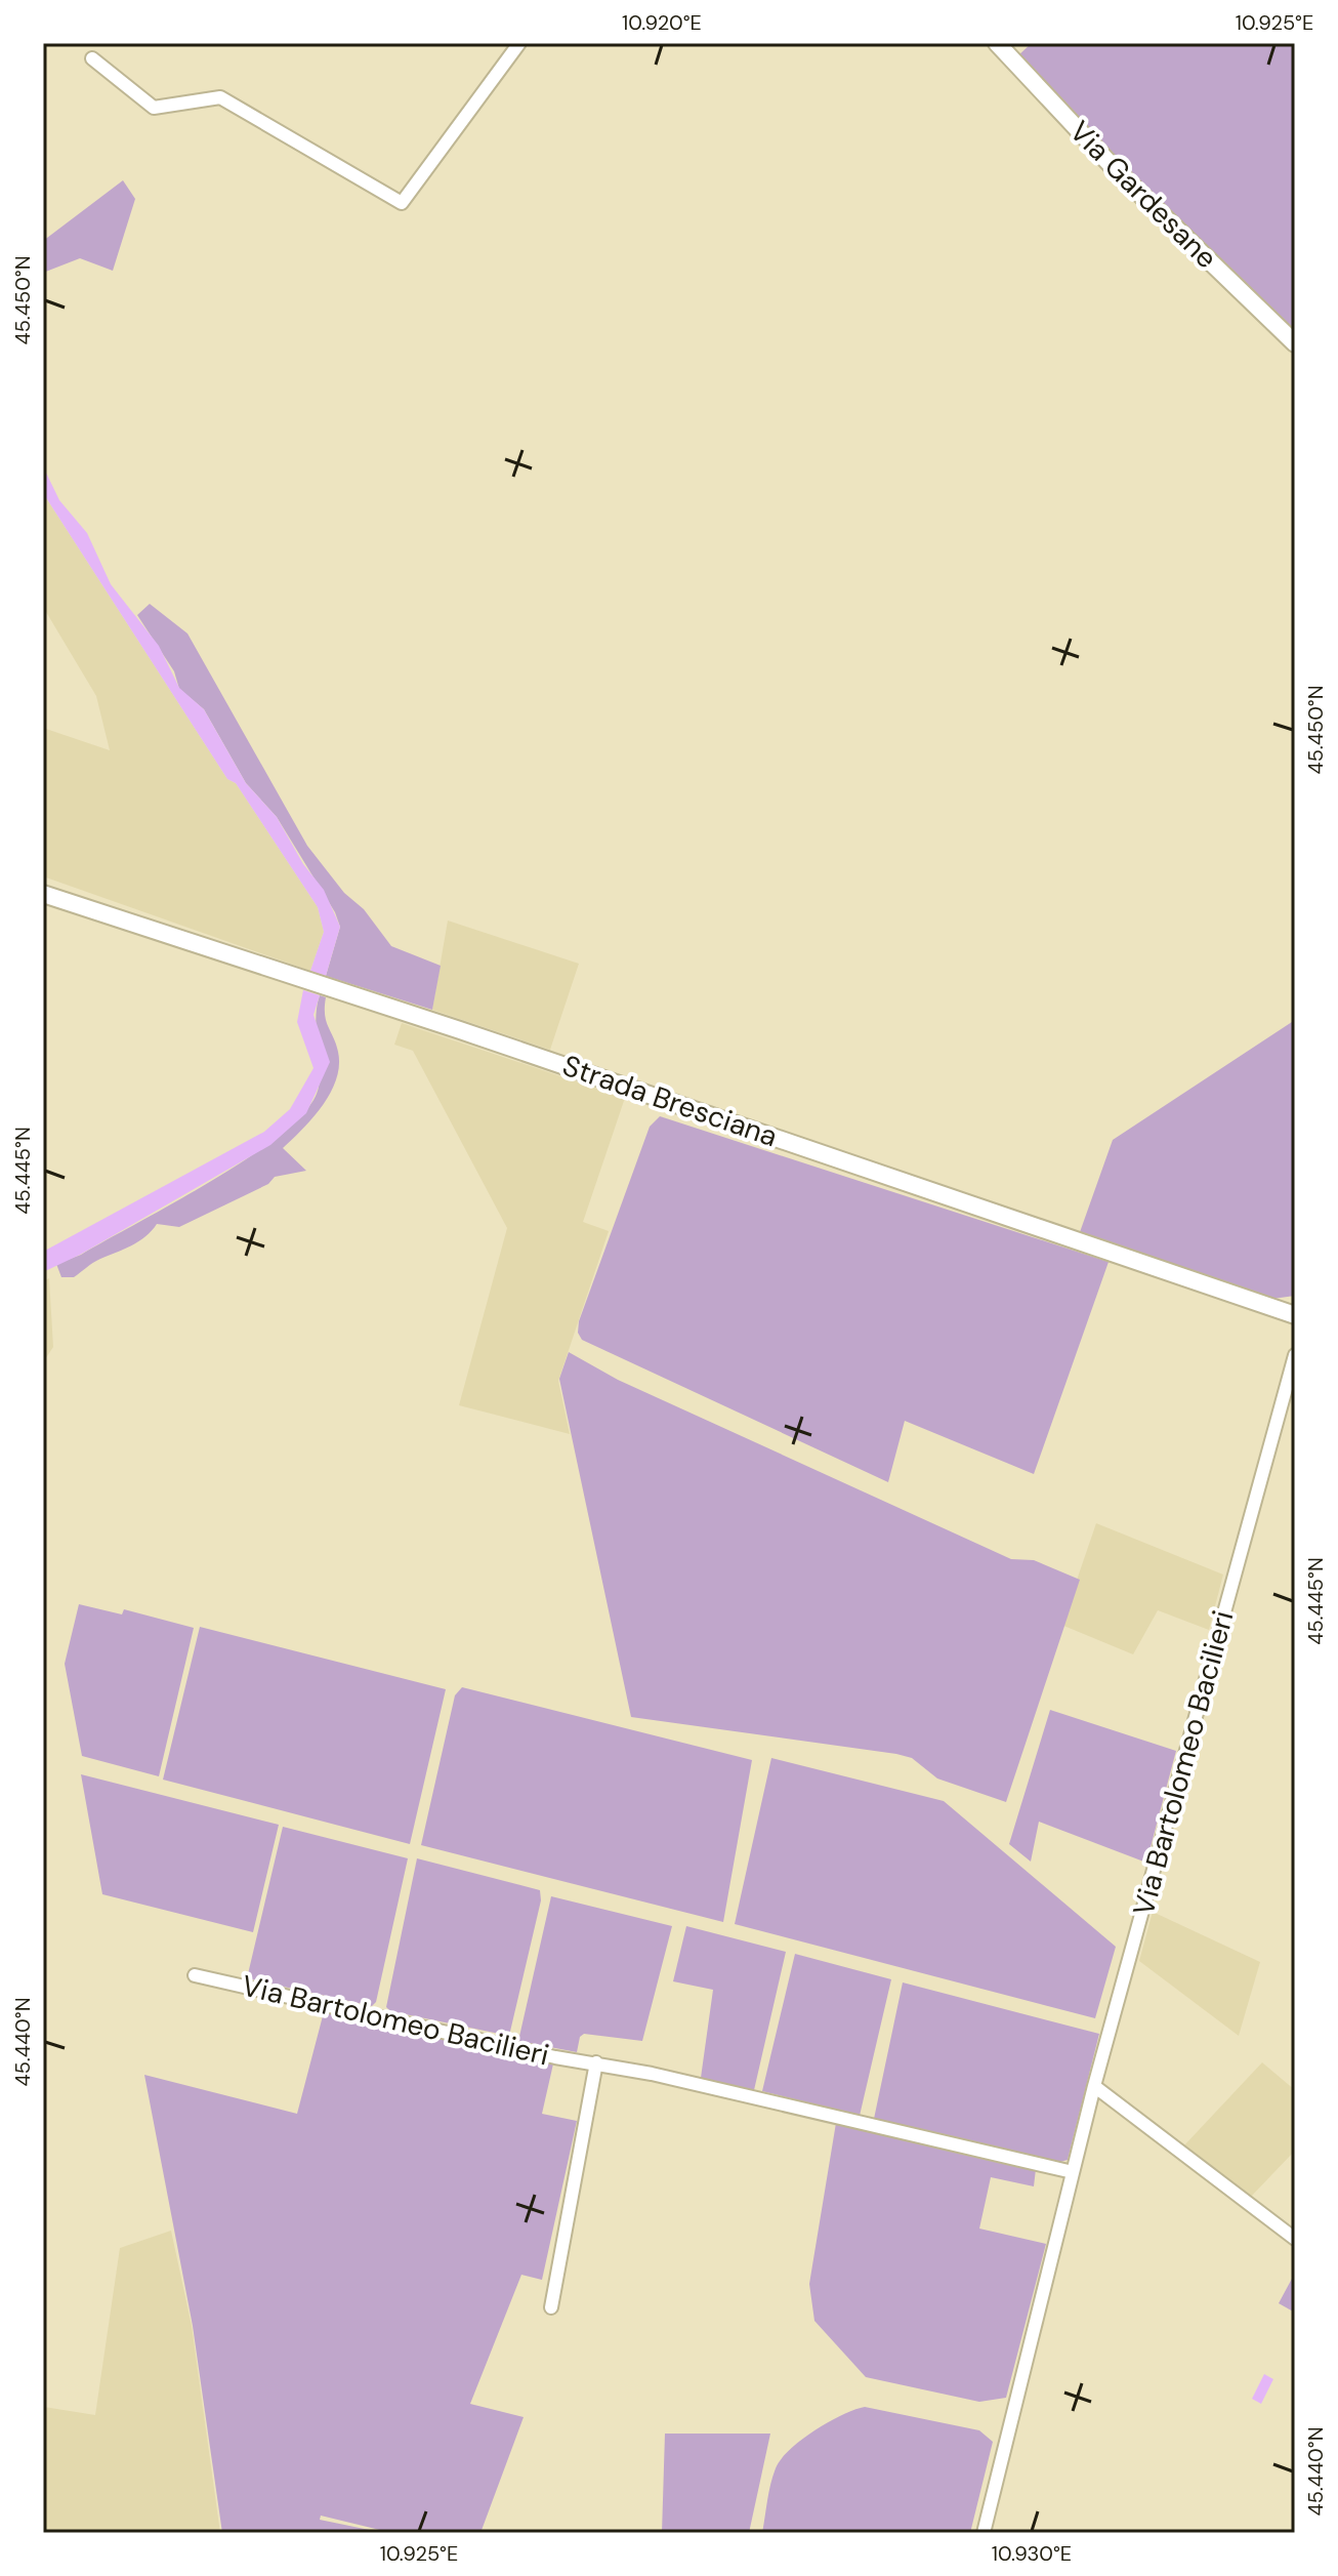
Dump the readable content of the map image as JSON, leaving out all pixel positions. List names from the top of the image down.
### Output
{
  "streets": {
    "main road": ["Via Gardesane", "Strada Bresciana"],
    "street": ["Via Bartolomeo Bacilieri"]
  },
  "coordinates": [
    "10.920°E",
    "10.925°E",
    "45.450°N",
    "45.445°N",
    "45.440°N",
    "10.930°E"
  ]
}
